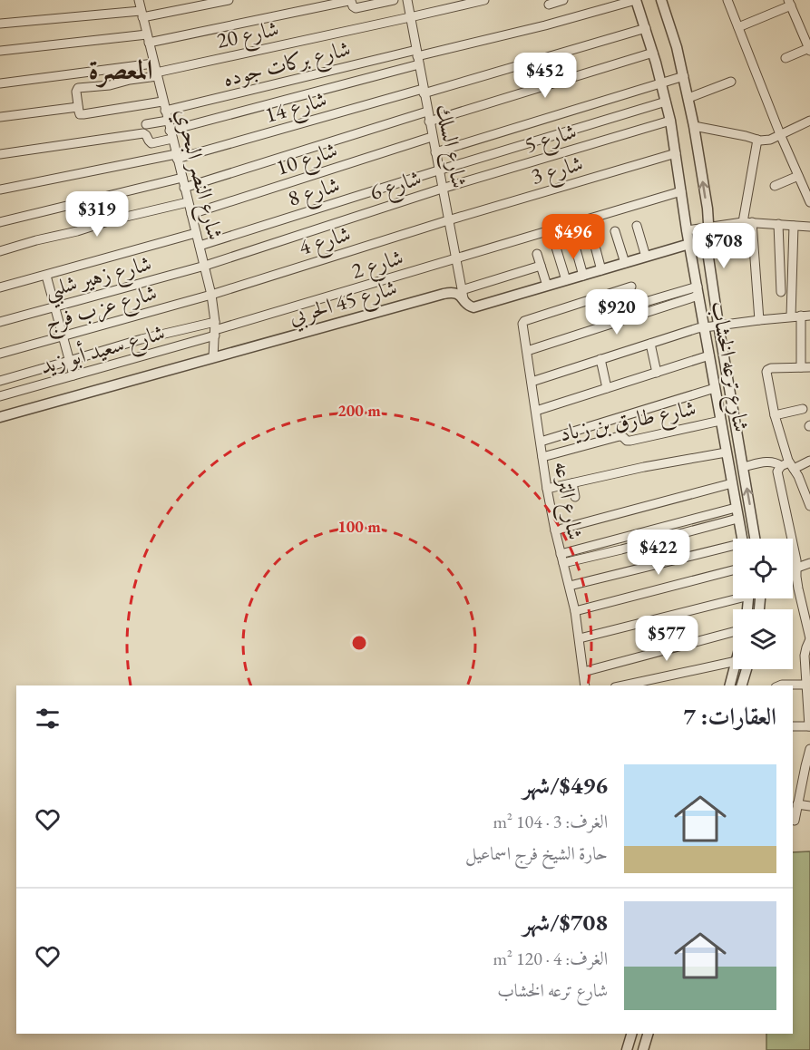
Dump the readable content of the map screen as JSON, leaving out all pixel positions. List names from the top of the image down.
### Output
{
  "streets": {
    "street": [
      "شارع 20",
      "شارع بركات جوده",
      "شارع 14",
      "شارع 5",
      "شارع السلك",
      "شارع 10",
      "شارع 3",
      "شارع النصر البحري",
      "شارع 6",
      "شارع 8",
      "شارع 4",
      "شارع 2",
      "شارع زهير شلبي",
      "شارع 45 الحربي",
      "شارع عزب فرج",
      "شارع سعيد أبو زيد",
      "شارع ترعه الخشاب",
      "شارع طارق بن زياد",
      "شارع الترعه"
    ]
  },
  "crossings": [
    ["شارع 20", "شارع السلك"],
    ["شارع 20", "شارع النصر البحري"],
    ["شارع بركات جوده", "شارع السلك"],
    ["شارع بركات جوده", "شارع النصر البحري"],
    ["شارع 14", "شارع السلك"],
    ["شارع 14", "شارع النصر البحري"],
    ["شارع 14", "شارع ترعه الخشاب"],
    ["شارع 5", "شارع السلك"],
    ["شارع 5", "شارع 6"],
    ["شارع 5", "شارع ترعه الخشاب"],
    ["شارع السلك", "شارع 10"],
    ["شارع السلك", "شارع 3"],
    ["شارع السلك", "شارع 6"],
    ["شارع السلك", "شارع 8"],
    ["شارع السلك", "شارع 4"],
    ["شارع السلك", "شارع 2"],
    ["شارع السلك", "شارع 45 الحربي"],
    ["شارع 10", "شارع النصر البحري"],
    ["شارع 3", "شارع 4"],
    ["شارع 3", "شارع ترعه الخشاب"],
    ["شارع النصر البحري", "شارع 6"],
    ["شارع النصر البحري", "شارع 8"],
    ["شارع النصر البحري", "شارع 4"],
    ["شارع النصر البحري", "شارع 2"],
    ["شارع النصر البحري", "شارع زهير شلبي"],
    ["شارع النصر البحري", "شارع 45 الحربي"],
    ["شارع النصر البحري", "شارع عزب فرج"],
    ["شارع النصر البحري", "شارع سعيد أبو زيد"],
    ["شارع 6", "شارع زهير شلبي"],
    ["شارع 8", "شارع ترعه الخشاب"],
    ["شارع 4", "شارع عزب فرج"],
    ["شارع 2", "شارع سعيد أبو زيد"],
    ["شارع 2", "شارع ترعه الخشاب"],
    ["شارع 45 الحربي", "شارع ترعه الخشاب"],
    ["شارع ترعه الخشاب", "شارع طارق بن زياد"],
    ["شارع طارق بن زياد", "شارع الترعه"]
  ],
  "districts": ["المعصرة"],
  "page": {
    "price": [
      "$452",
      "$319",
      "$496",
      "$708",
      "$920",
      "$422",
      "$577"
    ],
    "heading": "العقارات: 7",
    "list": [
      {
        "name": "$496/شهر",
        "note": "الغرف: 3 · 104 m² · حارة الشيخ فرج اسماعيل"
      },
      {
        "name": "$708/شهر",
        "note": "الغرف: 4 · 120 m² · شارع ترعه الخشاب"
      }
    ]
  },
  "rings": ["200 m", "100 m"]
}
